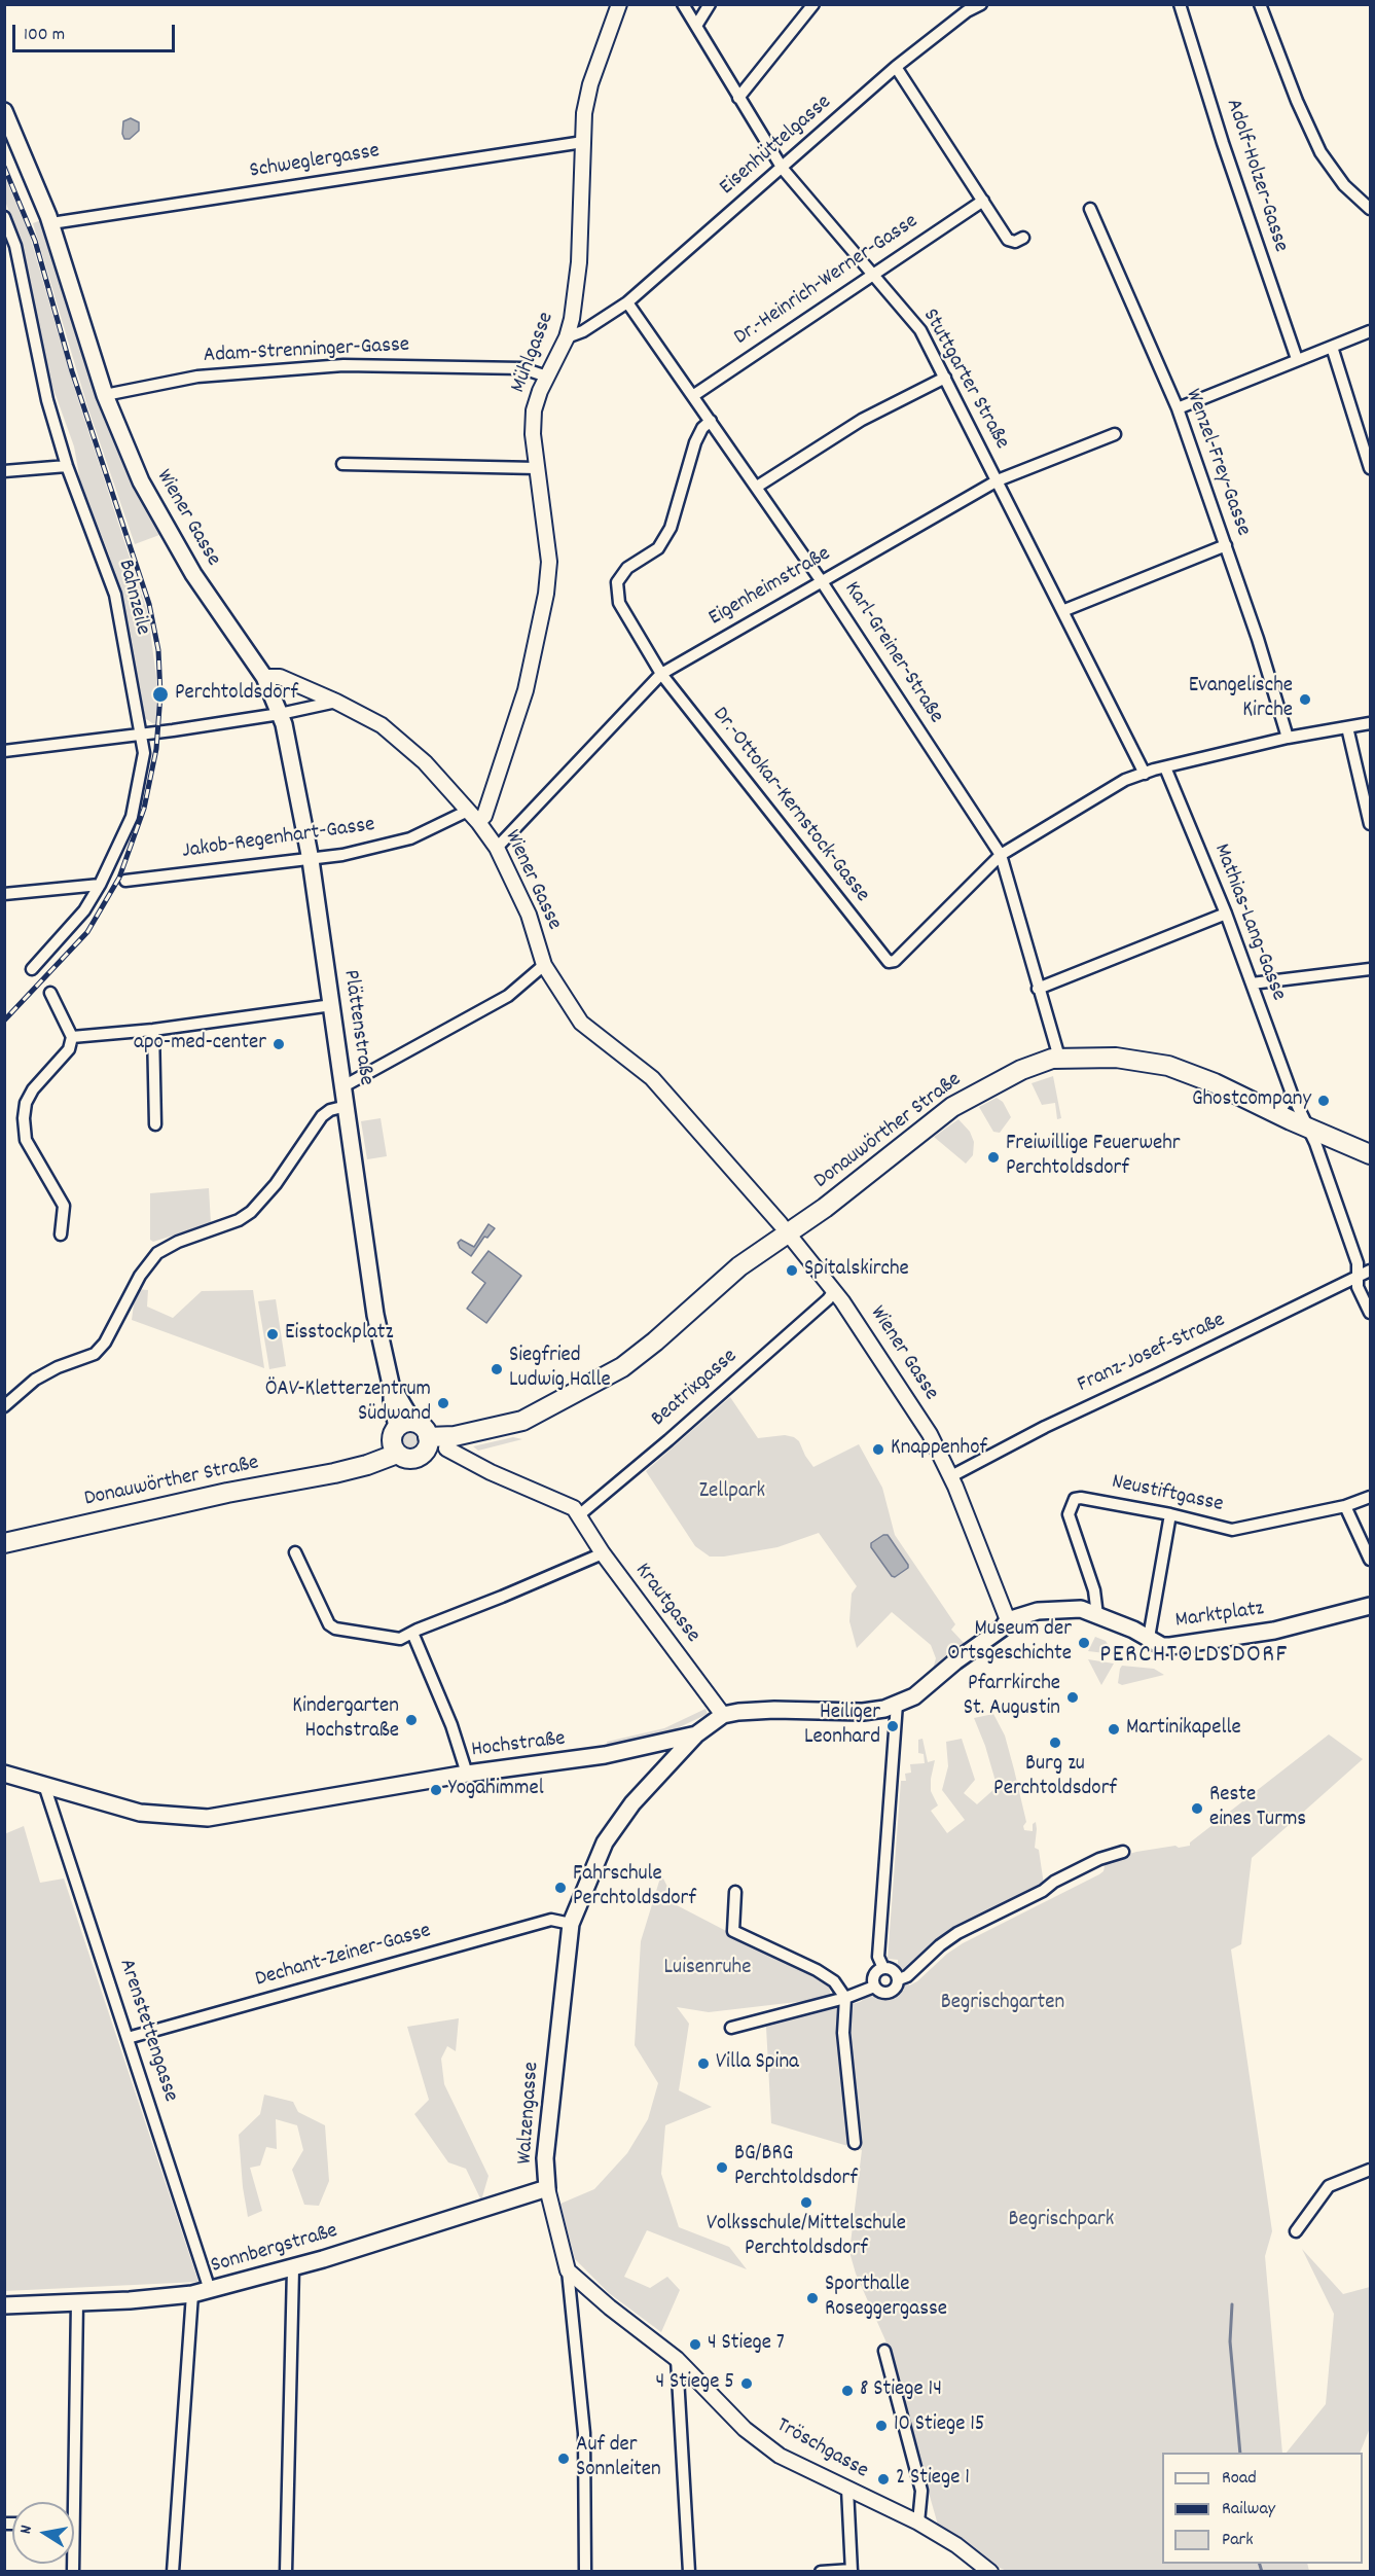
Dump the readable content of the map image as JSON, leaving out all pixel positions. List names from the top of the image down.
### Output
{
  "streets": {
    "main road": [
      "Wiener Gasse",
      "Plättenstraße",
      "Donauwörther Straße",
      "Marktplatz",
      "Hochstraße",
      "Walzengasse",
      "Sonnbergstraße"
    ],
    "street": [
      "Eisenhüttelgasse",
      "Schweglergasse",
      "Adolf-Holzer-Gasse",
      "Dr.-Heinrich-Werner-Gasse",
      "Adam-Strenninger-Gasse",
      "Mühlgasse",
      "Stuttgarter Straße",
      "Wenzel-Frey-Gasse",
      "Eigenheimstraße",
      "Bahnzeile",
      "Karl-Greiner-Straße",
      "Dr.-Ottokar-Kernstock-Gasse",
      "Jakob-Regenhart-Gasse",
      "Mathias-Lang-Gasse",
      "Franz-Josef-Straße",
      "Beatrixgasse",
      "Neustiftgasse",
      "Krautgasse",
      "Dechant-Zeiner-Gasse",
      "Arenstettengasse",
      "Tröschgasse"
    ]
  },
  "crossings": [
    ["Eisenhüttelgasse", "Mühlgasse"],
    ["Eisenhüttelgasse", "Stuttgarter Straße"],
    ["Eisenhüttelgasse", "Karl-Greiner-Straße"],
    ["Schweglergasse", "Mühlgasse"],
    ["Schweglergasse", "Wiener Gasse"],
    ["Dr.-Heinrich-Werner-Gasse", "Stuttgarter Straße"],
    ["Dr.-Heinrich-Werner-Gasse", "Karl-Greiner-Straße"],
    ["Adam-Strenninger-Gasse", "Mühlgasse"],
    ["Adam-Strenninger-Gasse", "Wiener Gasse"],
    ["Mühlgasse", "Wiener Gasse"],
    ["Stuttgarter Straße", "Eigenheimstraße"],
    ["Wiener Gasse", "Eigenheimstraße"],
    ["Wiener Gasse", "Jakob-Regenhart-Gasse"],
    ["Wiener Gasse", "Plättenstraße"],
    ["Wiener Gasse", "Donauwörther Straße"],
    ["Wiener Gasse", "Franz-Josef-Straße"],
    ["Wiener Gasse", "Beatrixgasse"],
    ["Wiener Gasse", "Marktplatz"],
    ["Wiener Gasse", "Hochstraße"],
    ["Eigenheimstraße", "Karl-Greiner-Straße"],
    ["Eigenheimstraße", "Dr.-Ottokar-Kernstock-Gasse"],
    ["Karl-Greiner-Straße", "Dr.-Ottokar-Kernstock-Gasse"],
    ["Karl-Greiner-Straße", "Donauwörther Straße"],
    ["Jakob-Regenhart-Gasse", "Plättenstraße"],
    ["Mathias-Lang-Gasse", "Donauwörther Straße"],
    ["Mathias-Lang-Gasse", "Franz-Josef-Straße"],
    ["Plättenstraße", "Donauwörther Straße"],
    ["Beatrixgasse", "Krautgasse"],
    ["Neustiftgasse", "Marktplatz"],
    ["Krautgasse", "Hochstraße"],
    ["Marktplatz", "Hochstraße"],
    ["Hochstraße", "Arenstettengasse"],
    ["Hochstraße", "Walzengasse"],
    ["Dechant-Zeiner-Gasse", "Arenstettengasse"],
    ["Dechant-Zeiner-Gasse", "Walzengasse"],
    ["Arenstettengasse", "Sonnbergstraße"],
    ["Walzengasse", "Sonnbergstraße"],
    ["Walzengasse", "Tröschgasse"]
  ],
  "districts": ["PERCHTOLDSDORF"],
  "parks": [
    "Zellpark",
    "Luisenruhe",
    "Begrischgarten",
    "Begrischpark"
  ],
  "places": [
    "Perchtoldsdorf",
    "Evangelische Kirche",
    "apo-med-center",
    "Ghostcompany",
    "Freiwillige Feuerwehr Perchtoldsdorf",
    "Spitalskirche",
    "Eisstockplatz",
    "Siegfried Ludwig Halle",
    "ÖAV-Kletterzentrum Südwand",
    "Knappenhof",
    "Museum der Ortsgeschichte",
    "Pfarrkirche St. Augustin",
    "Kindergarten Hochstraße",
    "Heiliger Leonhard",
    "Martinikapelle",
    "Burg zu Perchtoldsdorf",
    "Yogahimmel",
    "Reste eines Turms",
    "Fahrschule Perchtoldsdorf",
    "Villa Spina",
    "BG/BRG Perchtoldsdorf",
    "Volksschule/Mittelschule Perchtoldsdorf",
    "Sporthalle Roseggergasse",
    "4 Stiege 7",
    "4 Stiege 5",
    "8 Stiege 14",
    "10 Stiege 15",
    "Auf der Sonnleiten",
    "2 Stiege 1"
  ],
  "legend": ["Road", "Railway", "Park"],
  "scale_bar": "100 m",
  "north": "left"
}
